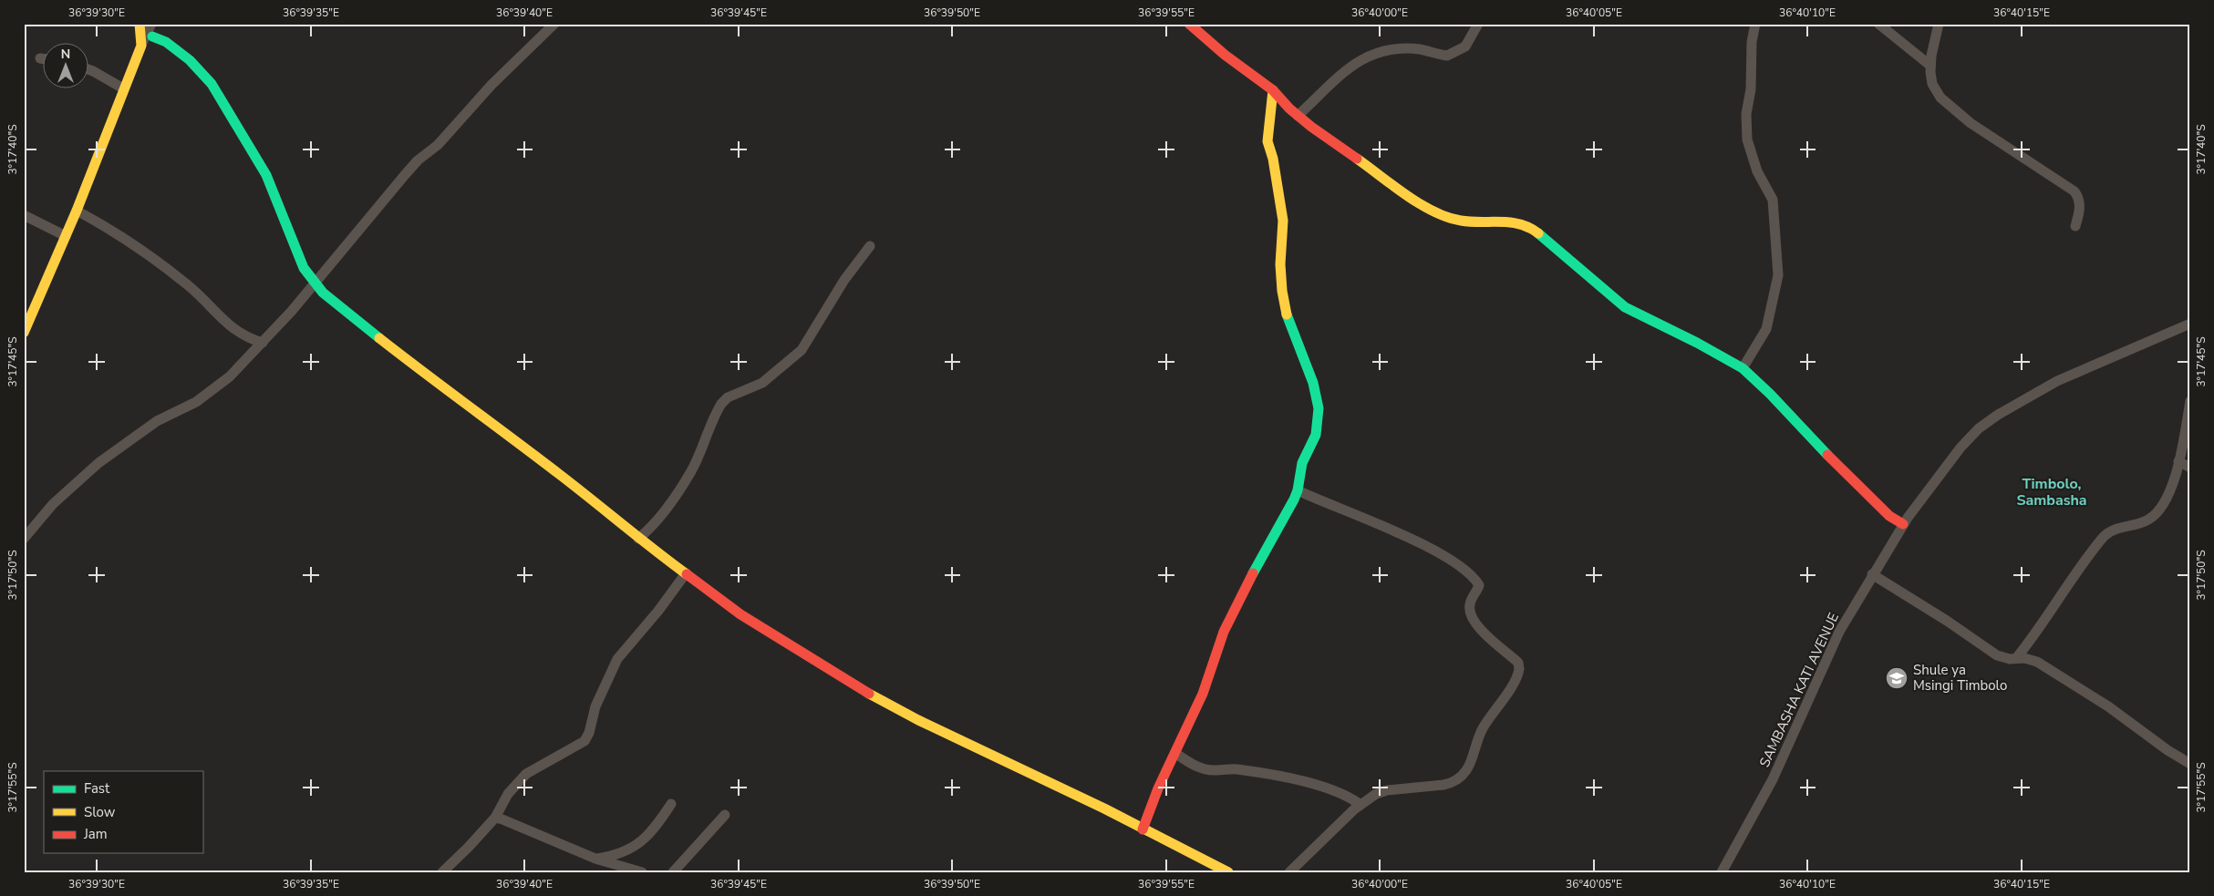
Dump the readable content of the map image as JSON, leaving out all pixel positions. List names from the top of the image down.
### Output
{
  "streets": {
    "street": ["SAMBASHA KATI AVENUE"]
  },
  "districts": ["Timbolo, Sambasha"],
  "places": {
    "school or university": ["Shule ya Msingi Timbolo"]
  },
  "legend": ["Fast", "Slow", "Jam"],
  "north": "top",
  "coordinates": [
    "36°39'30\"E",
    "36°39'35\"E",
    "36°39'40\"E",
    "36°39'45\"E",
    "36°39'50\"E",
    "36°39'55\"E",
    "36°40'00\"E",
    "36°40'05\"E",
    "36°40'10\"E",
    "36°40'15\"E",
    "3°17'40\"S",
    "3°17'45\"S",
    "3°17'50\"S",
    "3°17'55\"S"
  ]
}
